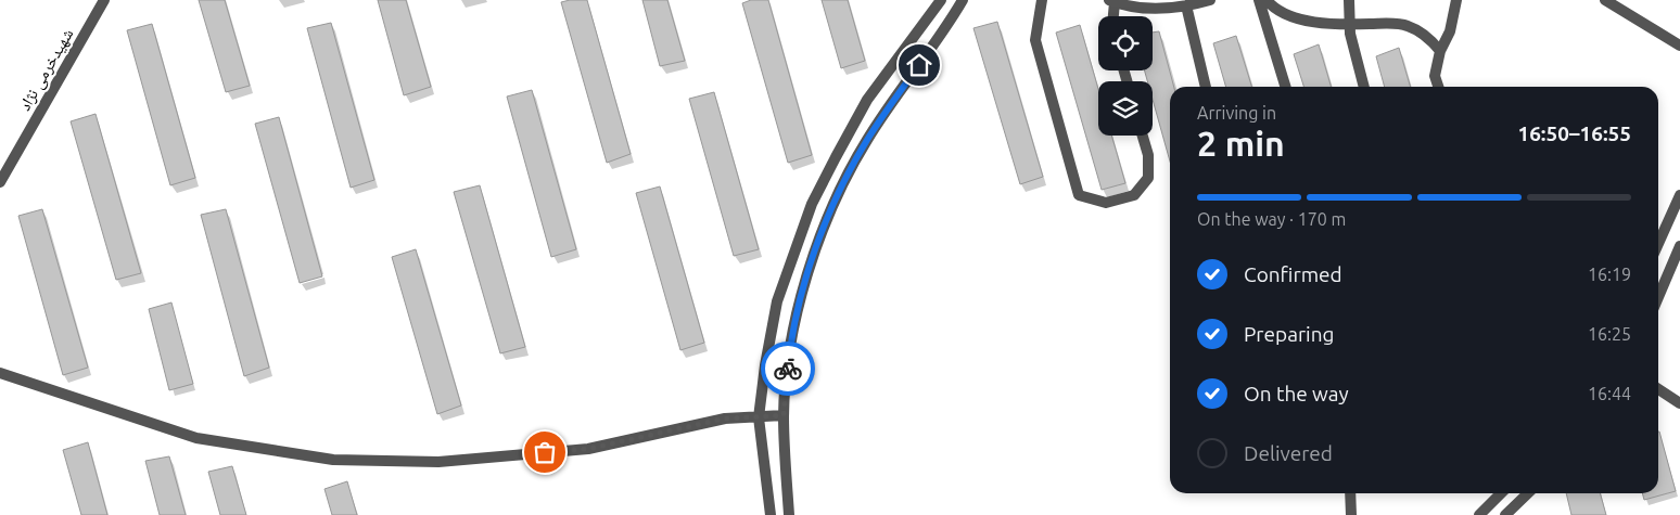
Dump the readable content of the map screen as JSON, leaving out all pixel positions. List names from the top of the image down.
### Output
{
  "streets": {
    "street": ["شهیدخرمی نژاد"]
  },
  "page": {
    "heading": ["2 min", "Arriving in", "16:50–16:55"],
    "bar": "On the way · 170 m",
    "list": [
      ["Confirmed", "16:19"],
      ["Preparing", "16:25"],
      ["On the way", "16:44"],
      "Delivered"
    ]
  }
}
